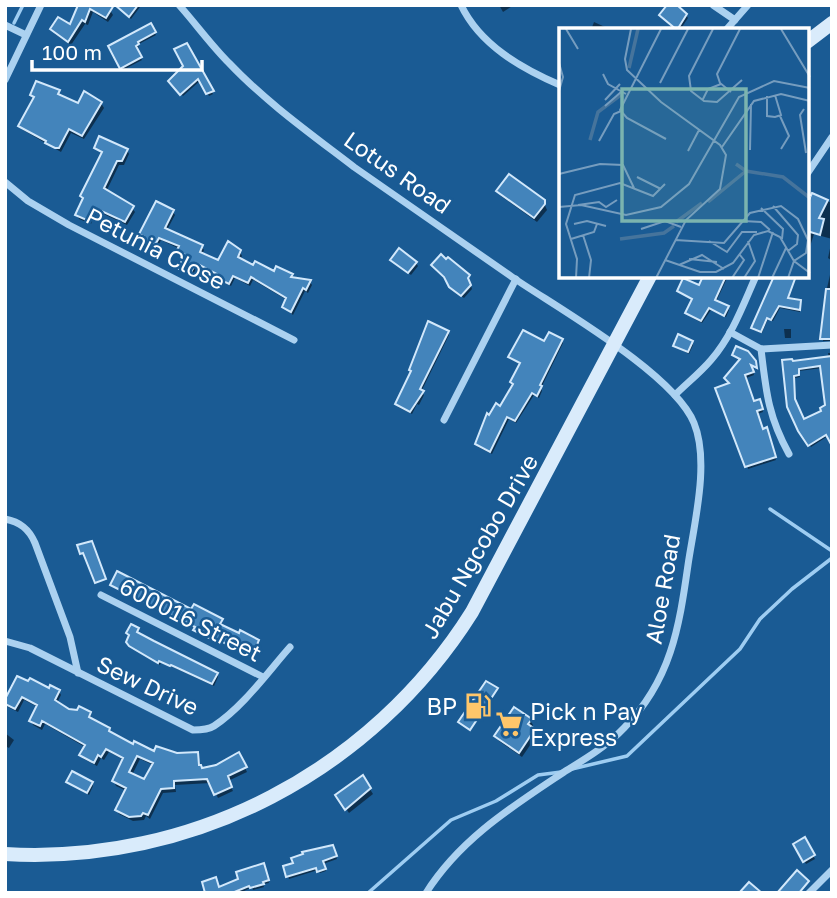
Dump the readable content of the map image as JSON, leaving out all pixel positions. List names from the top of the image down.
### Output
{
  "streets": {
    "main road": ["Jabu Ngcobo Drive"],
    "street": [
      "Lotus Road",
      "Petunia Close",
      "Aloe Road",
      "600016 Street",
      "Sew Drive"
    ]
  },
  "crossings": [
    ["Lotus Road", "Jabu Ngcobo Drive"],
    ["Lotus Road", "Aloe Road"],
    ["Jabu Ngcobo Drive", "Aloe Road"],
    ["600016 Street", "Sew Drive"]
  ],
  "places": {
    "fuel station": ["BP"],
    "supermarket": ["Pick n Pay Express"]
  },
  "scale_bar": "100 m"
}
